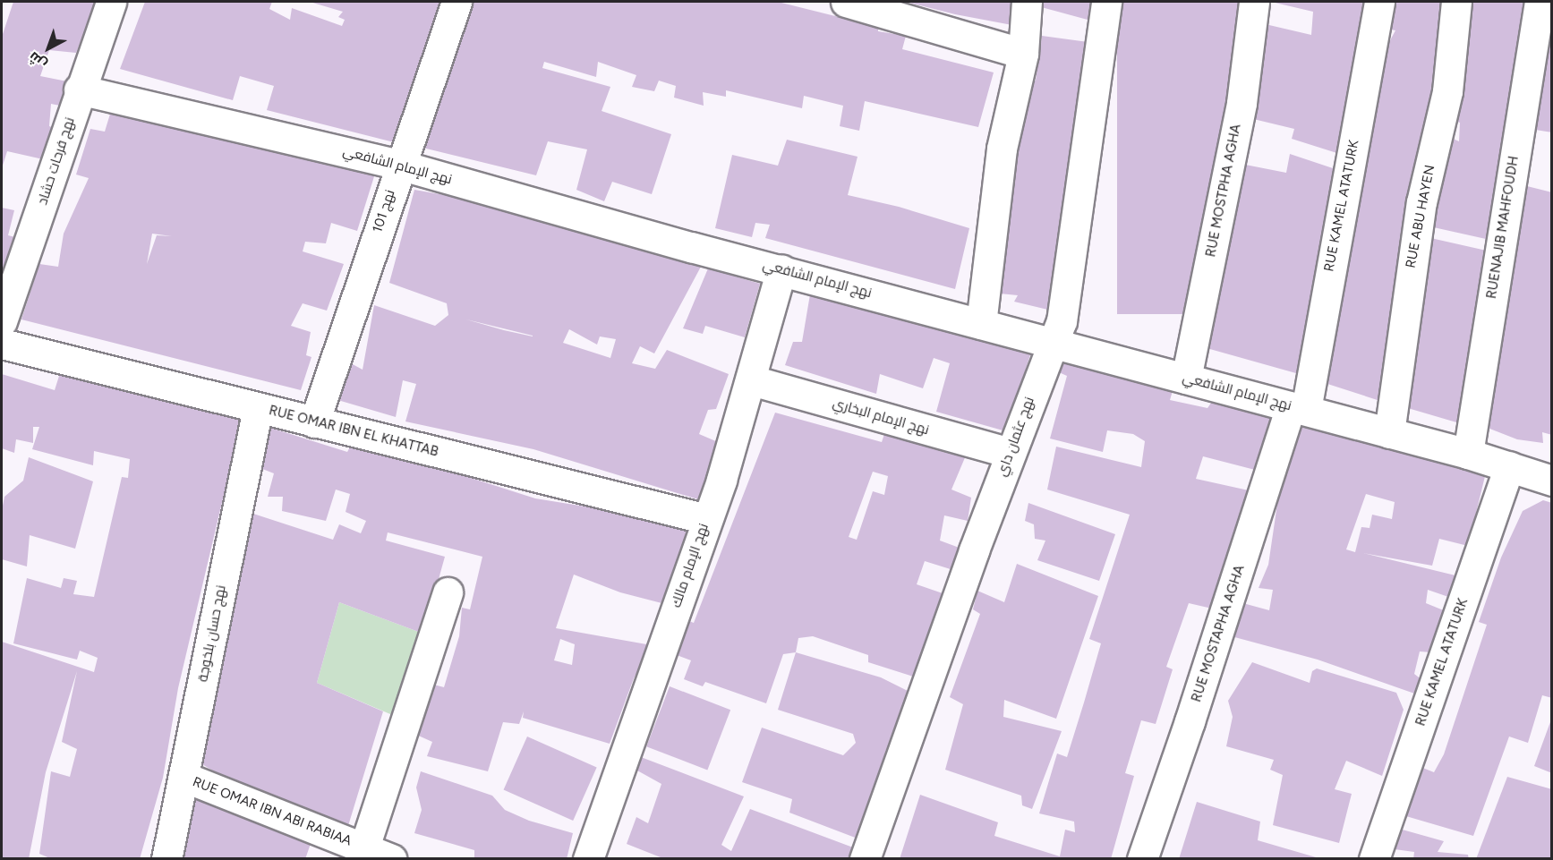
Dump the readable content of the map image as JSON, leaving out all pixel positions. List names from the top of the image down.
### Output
{
  "streets": {
    "street": [
      "نهج فرحات حشاد",
      "نهج الإمام الشافعي",
      "RUE MOSTPHA AGHA",
      "RUE KAMEL ATATURK",
      "نهج 101",
      "RUE ABU HAYEN",
      "RUENAJIB MAHFOUDH",
      "نهج الإمام البخاري",
      "RUE OMAR IBN EL KHATTAB",
      "نهج عثمان داي",
      "نهج الإمام مالك",
      "نهج حسان بلخوجة",
      "RUE MOSTAPHA AGHA",
      "RUE OMAR IBN ABI RABIAA"
    ]
  },
  "crossings": [
    ["نهج فرحات حشاد", "نهج الإمام الشافعي"],
    ["نهج الإمام الشافعي", "RUE MOSTPHA AGHA"],
    ["نهج الإمام الشافعي", "RUE KAMEL ATATURK"],
    ["نهج الإمام الشافعي", "نهج 101"],
    ["نهج الإمام الشافعي", "RUE ABU HAYEN"],
    ["نهج الإمام الشافعي", "RUENAJIB MAHFOUDH"],
    ["نهج الإمام الشافعي", "نهج عثمان داي"],
    ["نهج الإمام الشافعي", "نهج الإمام مالك"],
    ["نهج الإمام الشافعي", "RUE MOSTAPHA AGHA"],
    ["RUE KAMEL ATATURK", "RUE MOSTAPHA AGHA"],
    ["نهج 101", "RUE OMAR IBN EL KHATTAB"],
    ["نهج الإمام البخاري", "نهج عثمان داي"],
    ["نهج الإمام البخاري", "نهج الإمام مالك"],
    ["RUE OMAR IBN EL KHATTAB", "نهج الإمام مالك"],
    ["RUE OMAR IBN EL KHATTAB", "نهج حسان بلخوجة"],
    ["نهج حسان بلخوجة", "RUE OMAR IBN ABI RABIAA"]
  ],
  "north": "bottom left"
}
